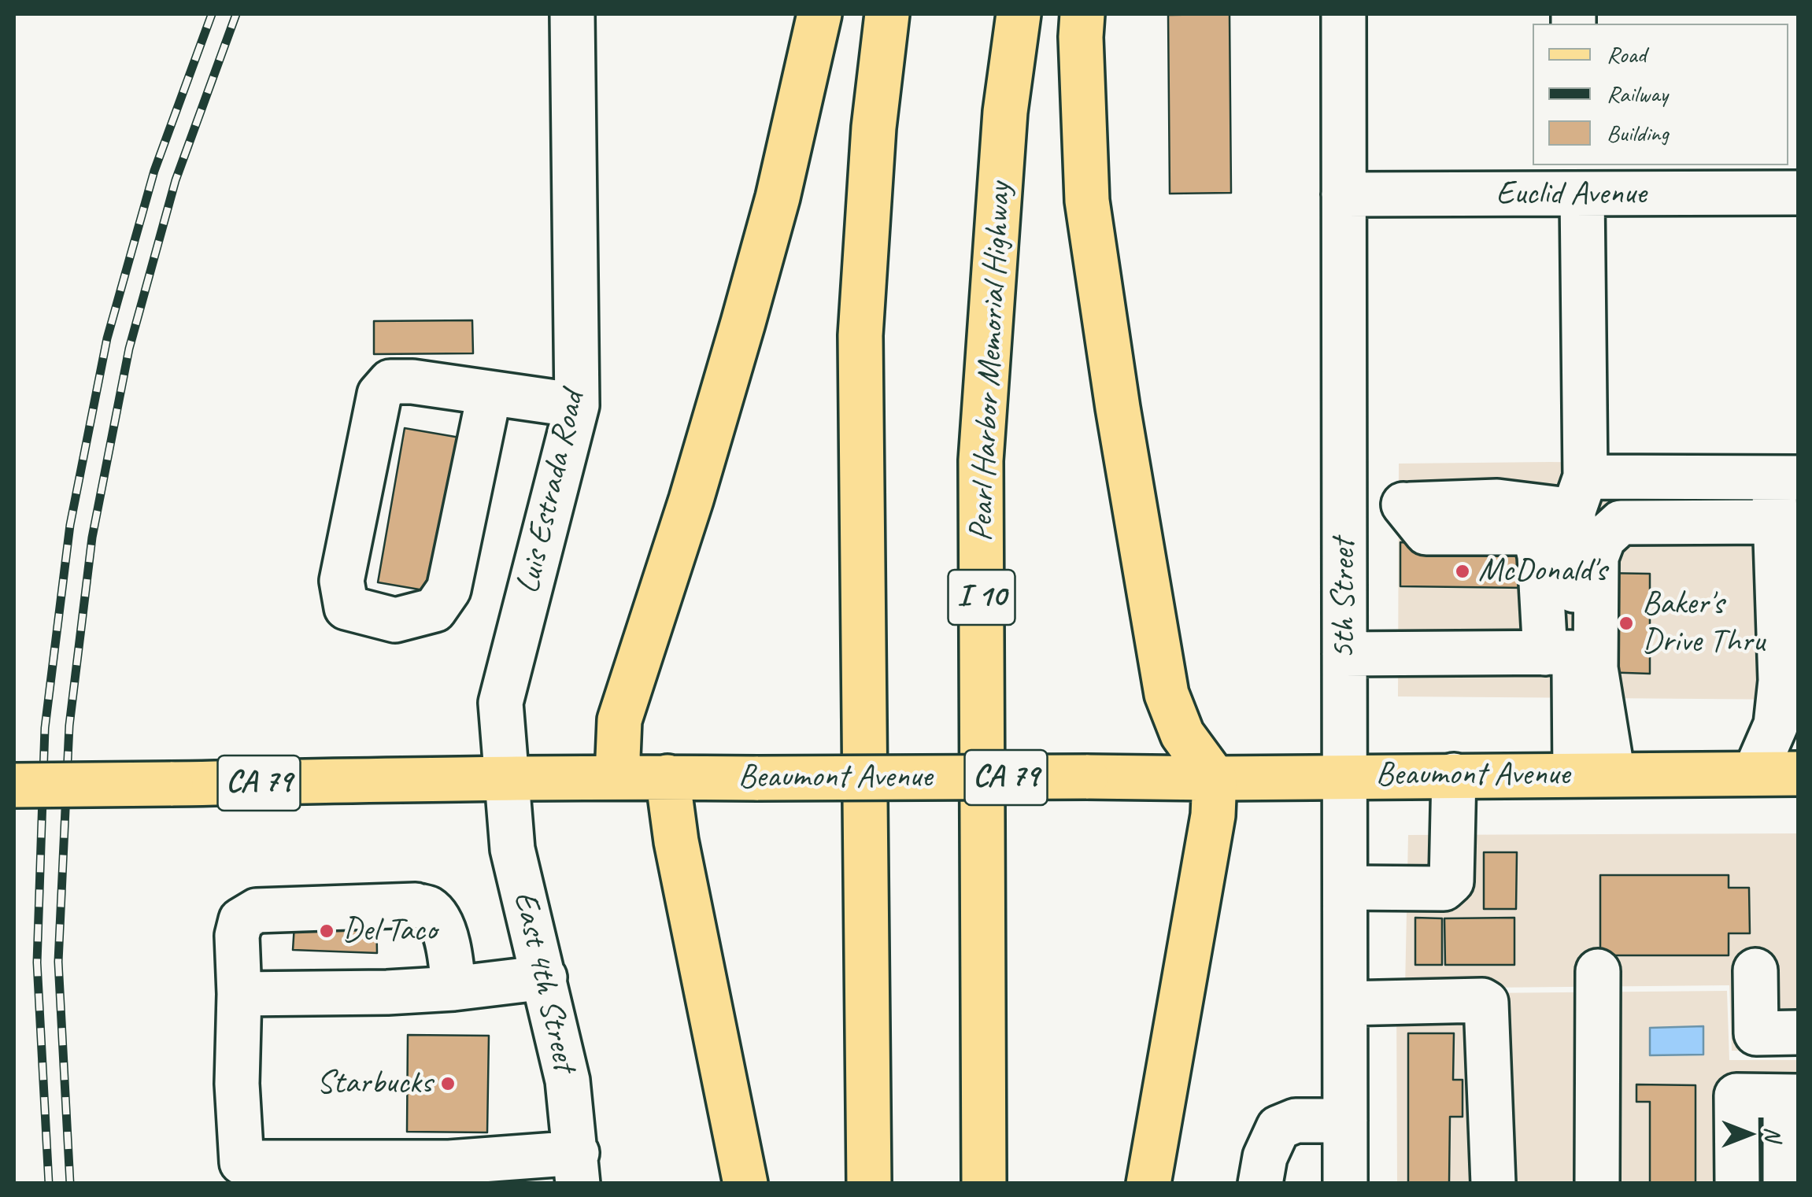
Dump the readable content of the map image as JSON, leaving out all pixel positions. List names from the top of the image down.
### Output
{
  "streets": {
    "main road": [
      "Pearl Harbor Memorial Highway",
      "I 10",
      "Beaumont Avenue",
      "CA 79"
    ],
    "street": [
      "Euclid Avenue",
      "Luis Estrada Road",
      "5th Street",
      "East 4th Street"
    ]
  },
  "crossings": [
    ["Euclid Avenue", "5th Street"],
    ["Luis Estrada Road", "Beaumont Avenue"],
    ["Luis Estrada Road", "East 4th Street"],
    ["5th Street", "Beaumont Avenue"],
    ["Beaumont Avenue", "East 4th Street"]
  ],
  "places": [
    "McDonald's",
    "Baker's Drive Thru",
    "Del Taco",
    "Starbucks"
  ],
  "legend": ["Road", "Railway", "Building"],
  "north": "right"
}
